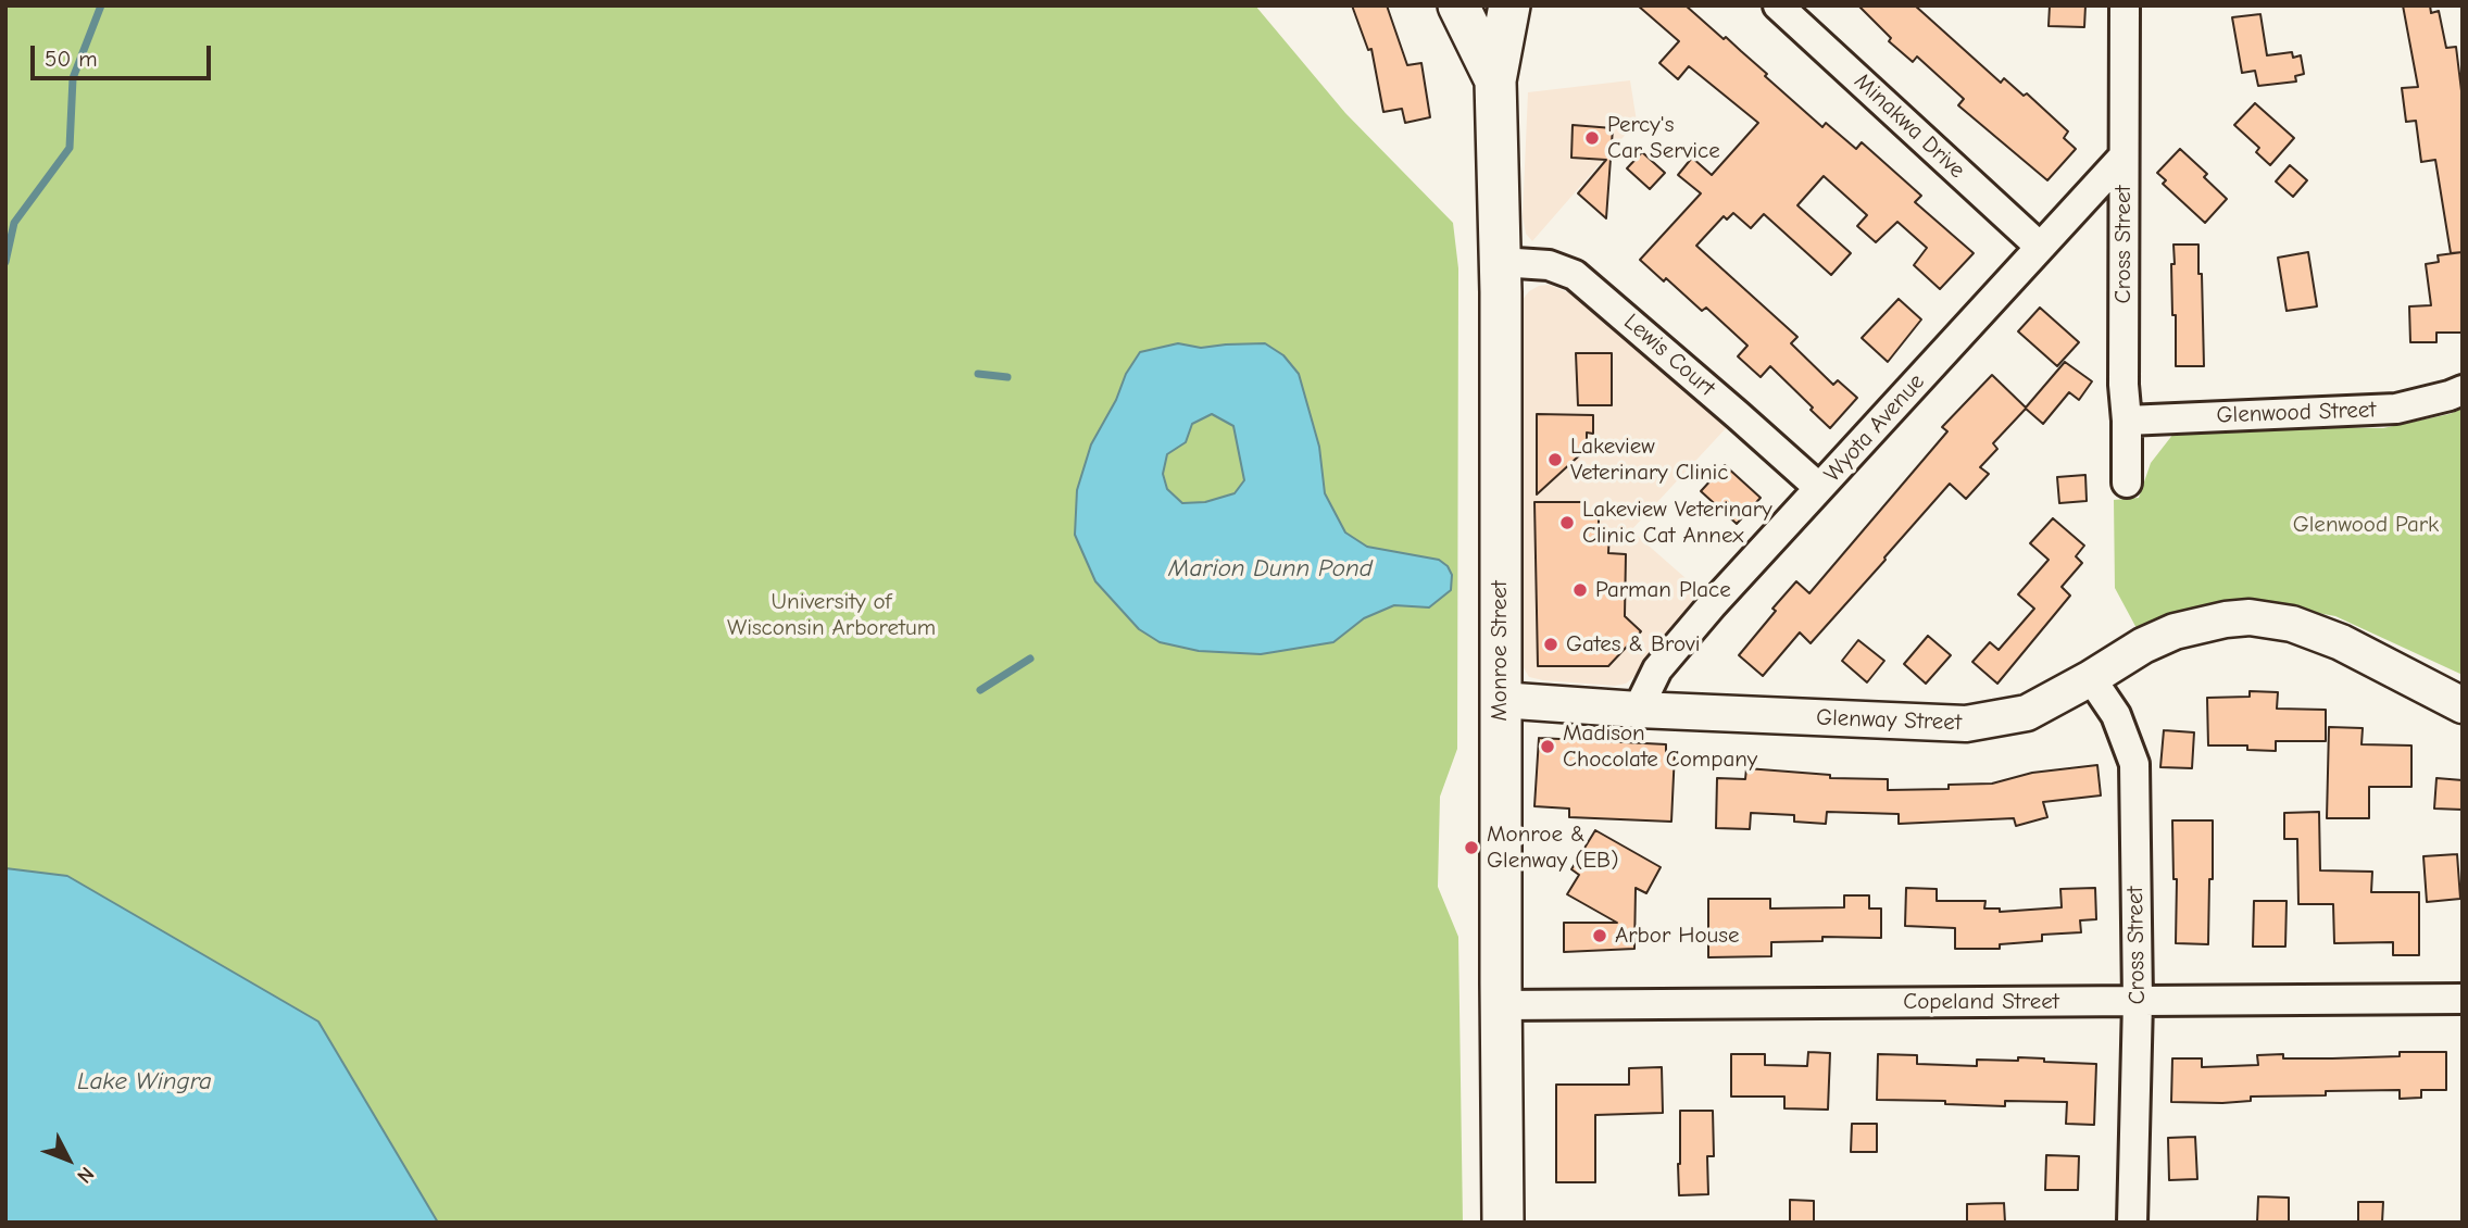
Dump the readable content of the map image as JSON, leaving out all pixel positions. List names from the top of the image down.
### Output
{
  "streets": {
    "main road": ["Monroe Street"],
    "street": [
      "Minakwa Drive",
      "Cross Street",
      "Lewis Court",
      "Glenwood Street",
      "Wyota Avenue",
      "Glenway Street",
      "Copeland Street"
    ]
  },
  "crossings": [
    ["Minakwa Drive", "Wyota Avenue"],
    ["Cross Street", "Glenwood Street"],
    ["Cross Street", "Wyota Avenue"],
    ["Cross Street", "Glenway Street"],
    ["Cross Street", "Copeland Street"],
    ["Lewis Court", "Wyota Avenue"],
    ["Lewis Court", "Monroe Street"],
    ["Wyota Avenue", "Glenway Street"],
    ["Monroe Street", "Glenway Street"],
    ["Monroe Street", "Copeland Street"]
  ],
  "water": ["Marion Dunn Pond", "Lake Wingra"],
  "parks": ["Glenwood Park", "University of Wisconsin Arboretum"],
  "places": [
    "Percy's Car Service",
    "Lakeview Veterinary Clinic",
    "Lakeview Veterinary Clinic Cat Annex",
    "Parman Place",
    "Gates & Brovi",
    "Madison Chocolate Company",
    "Monroe & Glenway (EB)",
    "Arbor House"
  ],
  "scale_bar": "50 m",
  "north": "bottom right"
}
